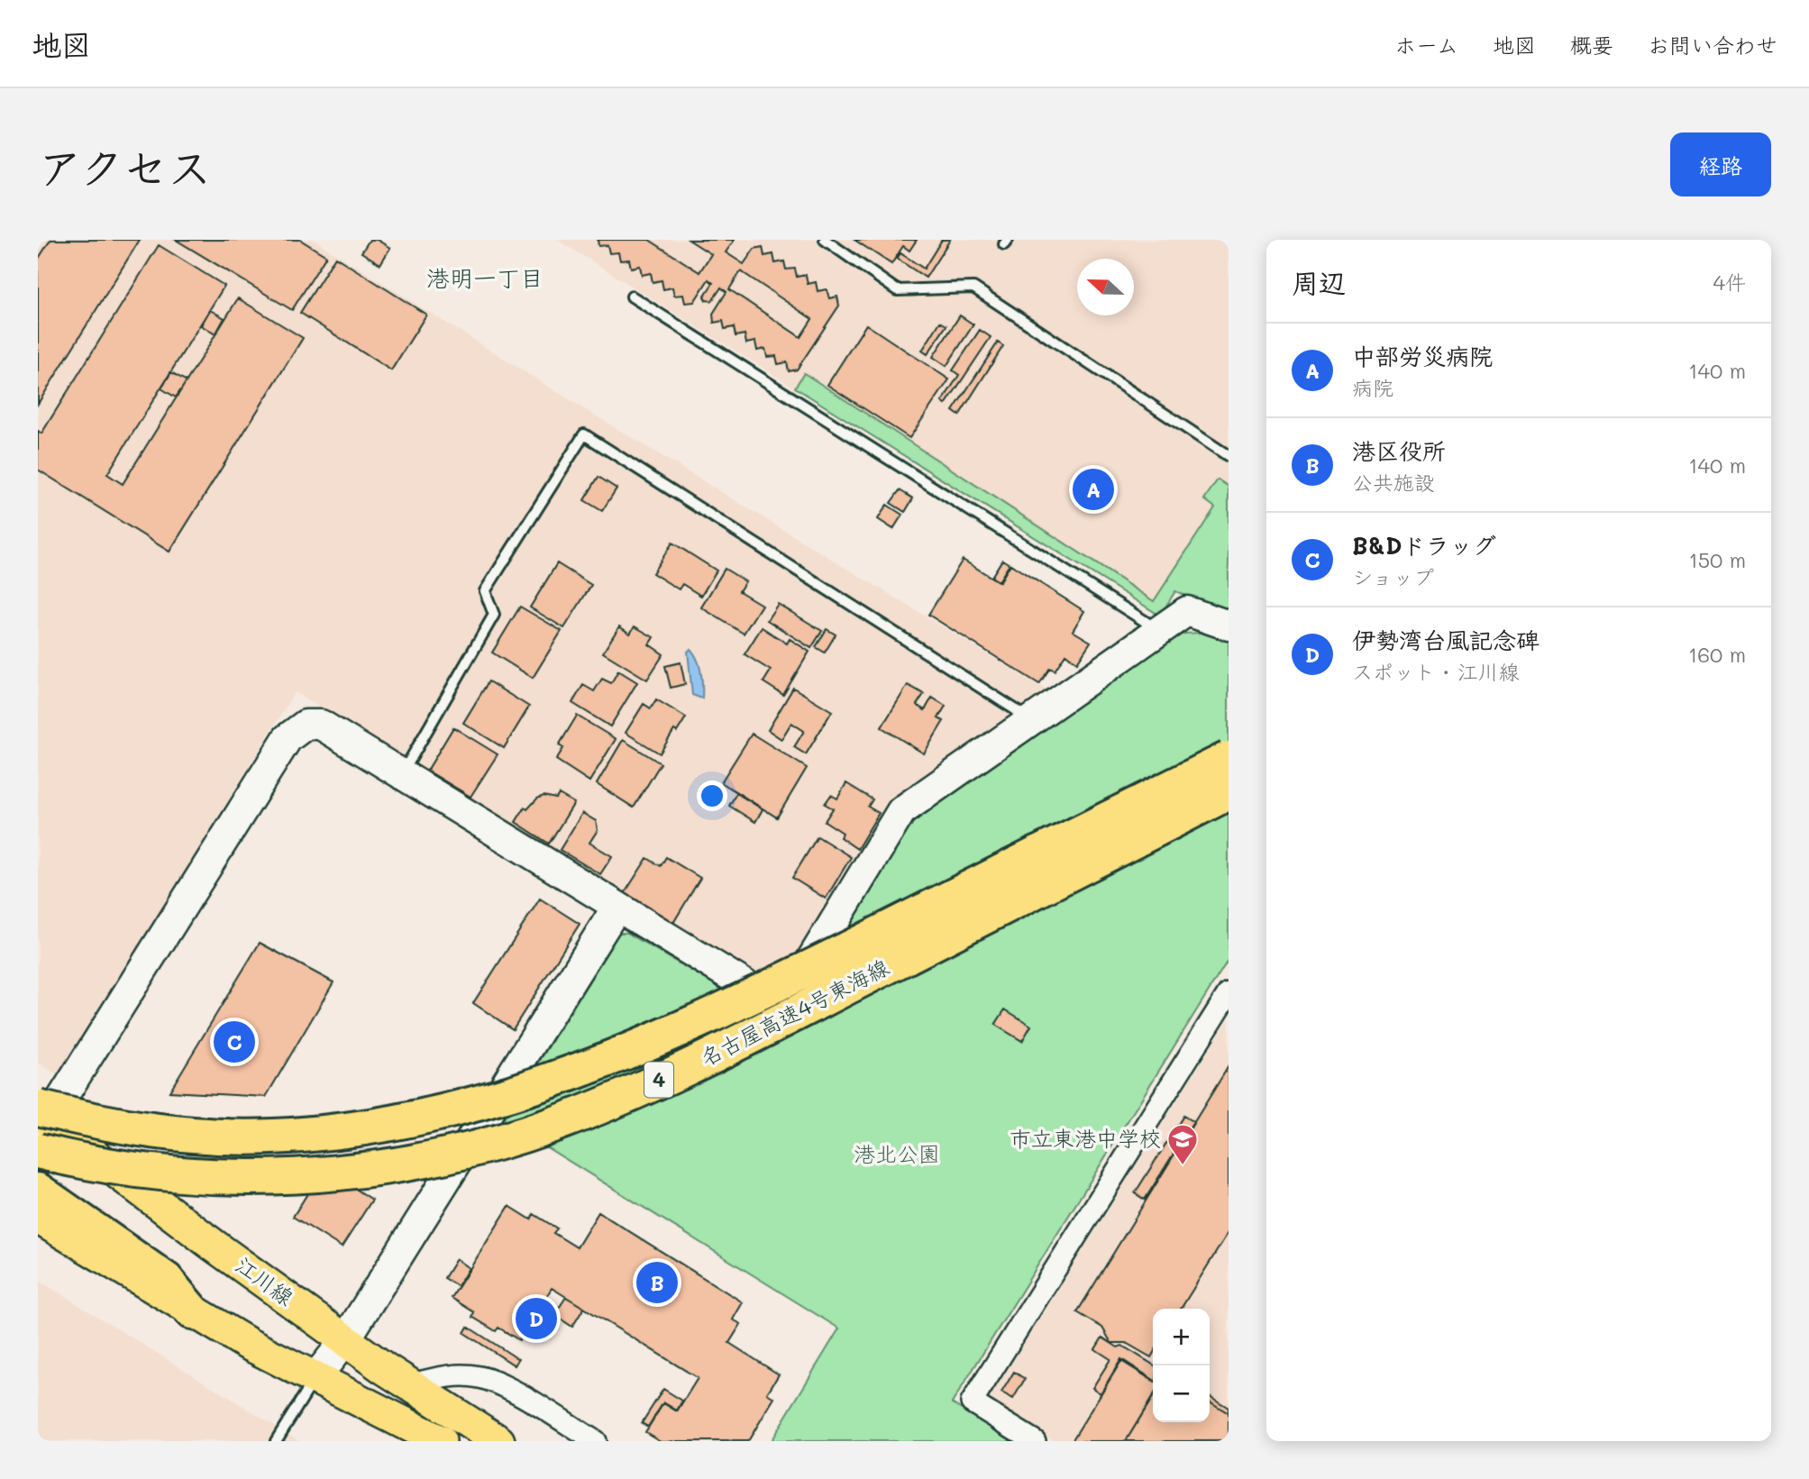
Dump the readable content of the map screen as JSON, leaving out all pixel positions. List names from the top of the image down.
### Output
{
  "streets": {
    "highway": ["名古屋高速4号東海線", "4"],
    "main road": ["江川線"]
  },
  "crossings": [
    ["名古屋高速4号東海線", "江川線"]
  ],
  "districts": ["港明一丁目"],
  "parks": ["港北公園"],
  "places": {
    "school or university": ["市立東港中学校"]
  },
  "north": "left",
  "page": {
    "header": "地図",
    "nav": [
      "ホーム",
      "地図",
      "概要",
      "お問い合わせ"
    ],
    "title": "アクセス",
    "buttons": "経路",
    "heading": ["周辺", "4件"],
    "list": [
      {
        "mark": "A",
        "name": "中部労災病院",
        "note": "病院",
        "value": "140 m"
      },
      {
        "mark": "B",
        "name": "港区役所",
        "note": "公共施設",
        "value": "140 m"
      },
      {
        "mark": "C",
        "name": "B&Dドラッグ",
        "note": "ショップ",
        "value": "150 m"
      },
      {
        "mark": "D",
        "name": "伊勢湾台風記念碑",
        "note": "スポット · 江川線",
        "value": "160 m"
      }
    ],
    "pins": [
      "A",
      "C",
      "B",
      "D"
    ],
    "map_buttons": ["+", "−"]
  }
}
